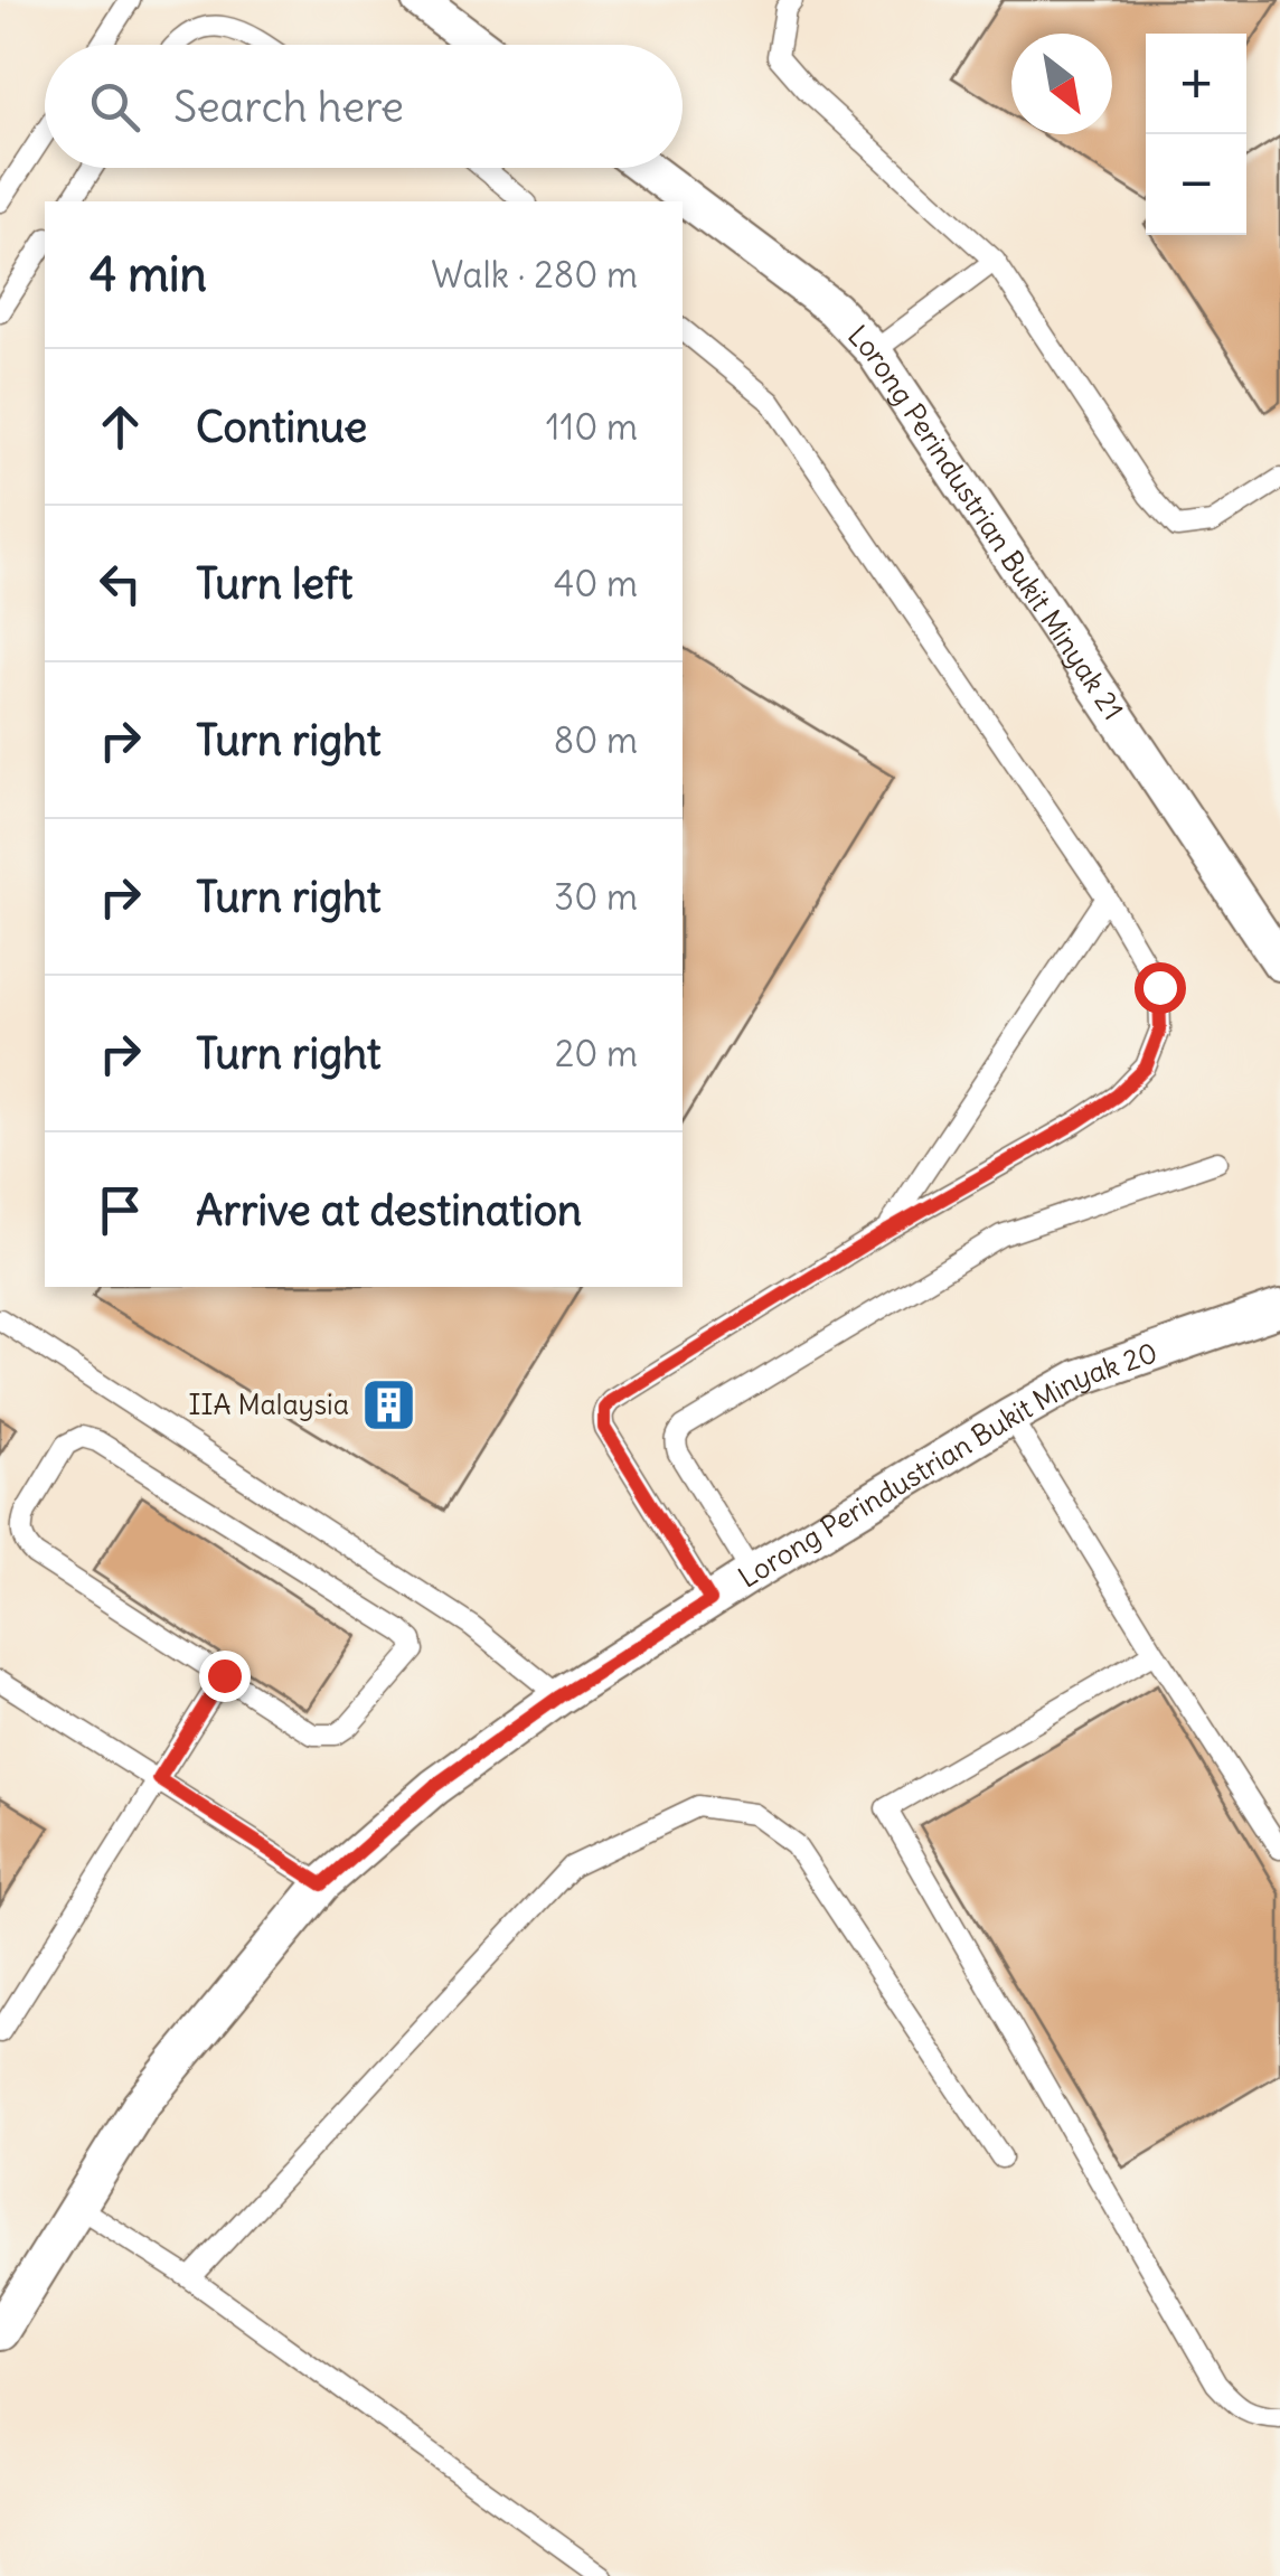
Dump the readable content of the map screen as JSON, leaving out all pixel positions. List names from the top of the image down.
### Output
{
  "streets": {
    "street": ["Lorong Perindustrian Bukit Minyak 21", "Lorong Perindustrian Bukit Minyak 20"]
  },
  "places": {
    "building": ["IIA Malaysia"]
  },
  "north": "bottom right",
  "page": {
    "map_buttons": ["+", "−"],
    "search": "Search here",
    "heading": ["4 min", "Walk · 280 m"],
    "list": [
      ["Continue", "110 m"],
      ["Turn left", "40 m"],
      ["Turn right", "80 m"],
      ["Turn right", "30 m"],
      ["Turn right", "20 m"],
      "Arrive at destination"
    ]
  }
}
